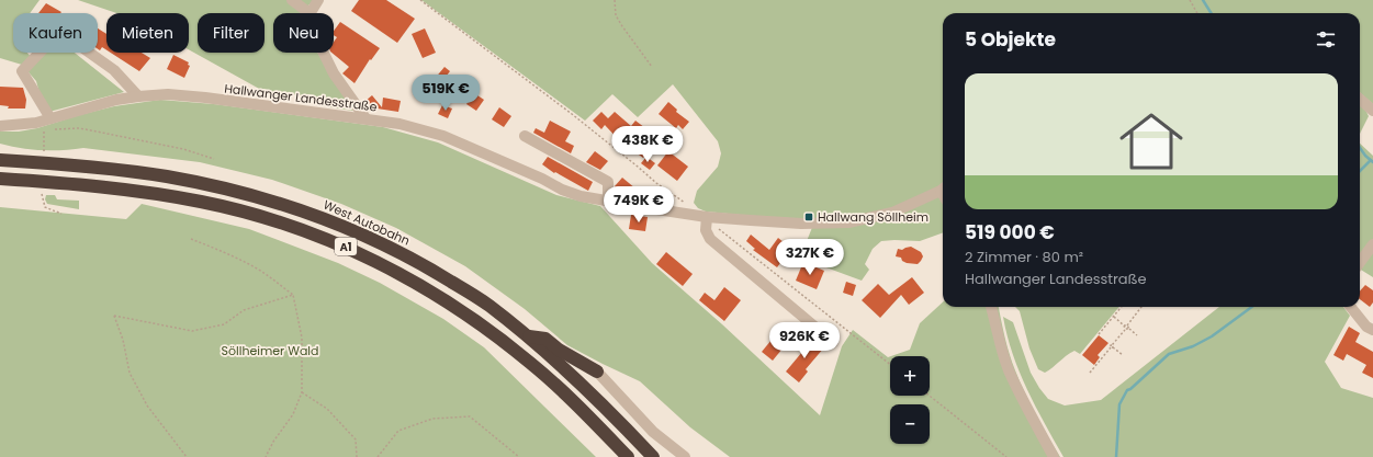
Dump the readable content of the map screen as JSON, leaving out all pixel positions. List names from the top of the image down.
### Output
{
  "streets": {
    "highway": ["West Autobahn", "A1"],
    "street": ["Hallwanger Landesstraße"]
  },
  "parks": ["Söllheimer Wald"],
  "places": {
    "transit": ["Hallwang Söllheim"]
  },
  "page": {
    "chip": [
      "Kaufen",
      "Mieten",
      "Filter",
      "Neu"
    ],
    "heading": "5 Objekte",
    "list": [
      {
        "name": "519 000 €",
        "note": "2 Zimmer · 80 m² · Hallwanger Landesstraße"
      }
    ],
    "price": [
      "519K €",
      "438K €",
      "749K €",
      "327K €",
      "926K €"
    ],
    "map_buttons": ["+", "−"]
  }
}
